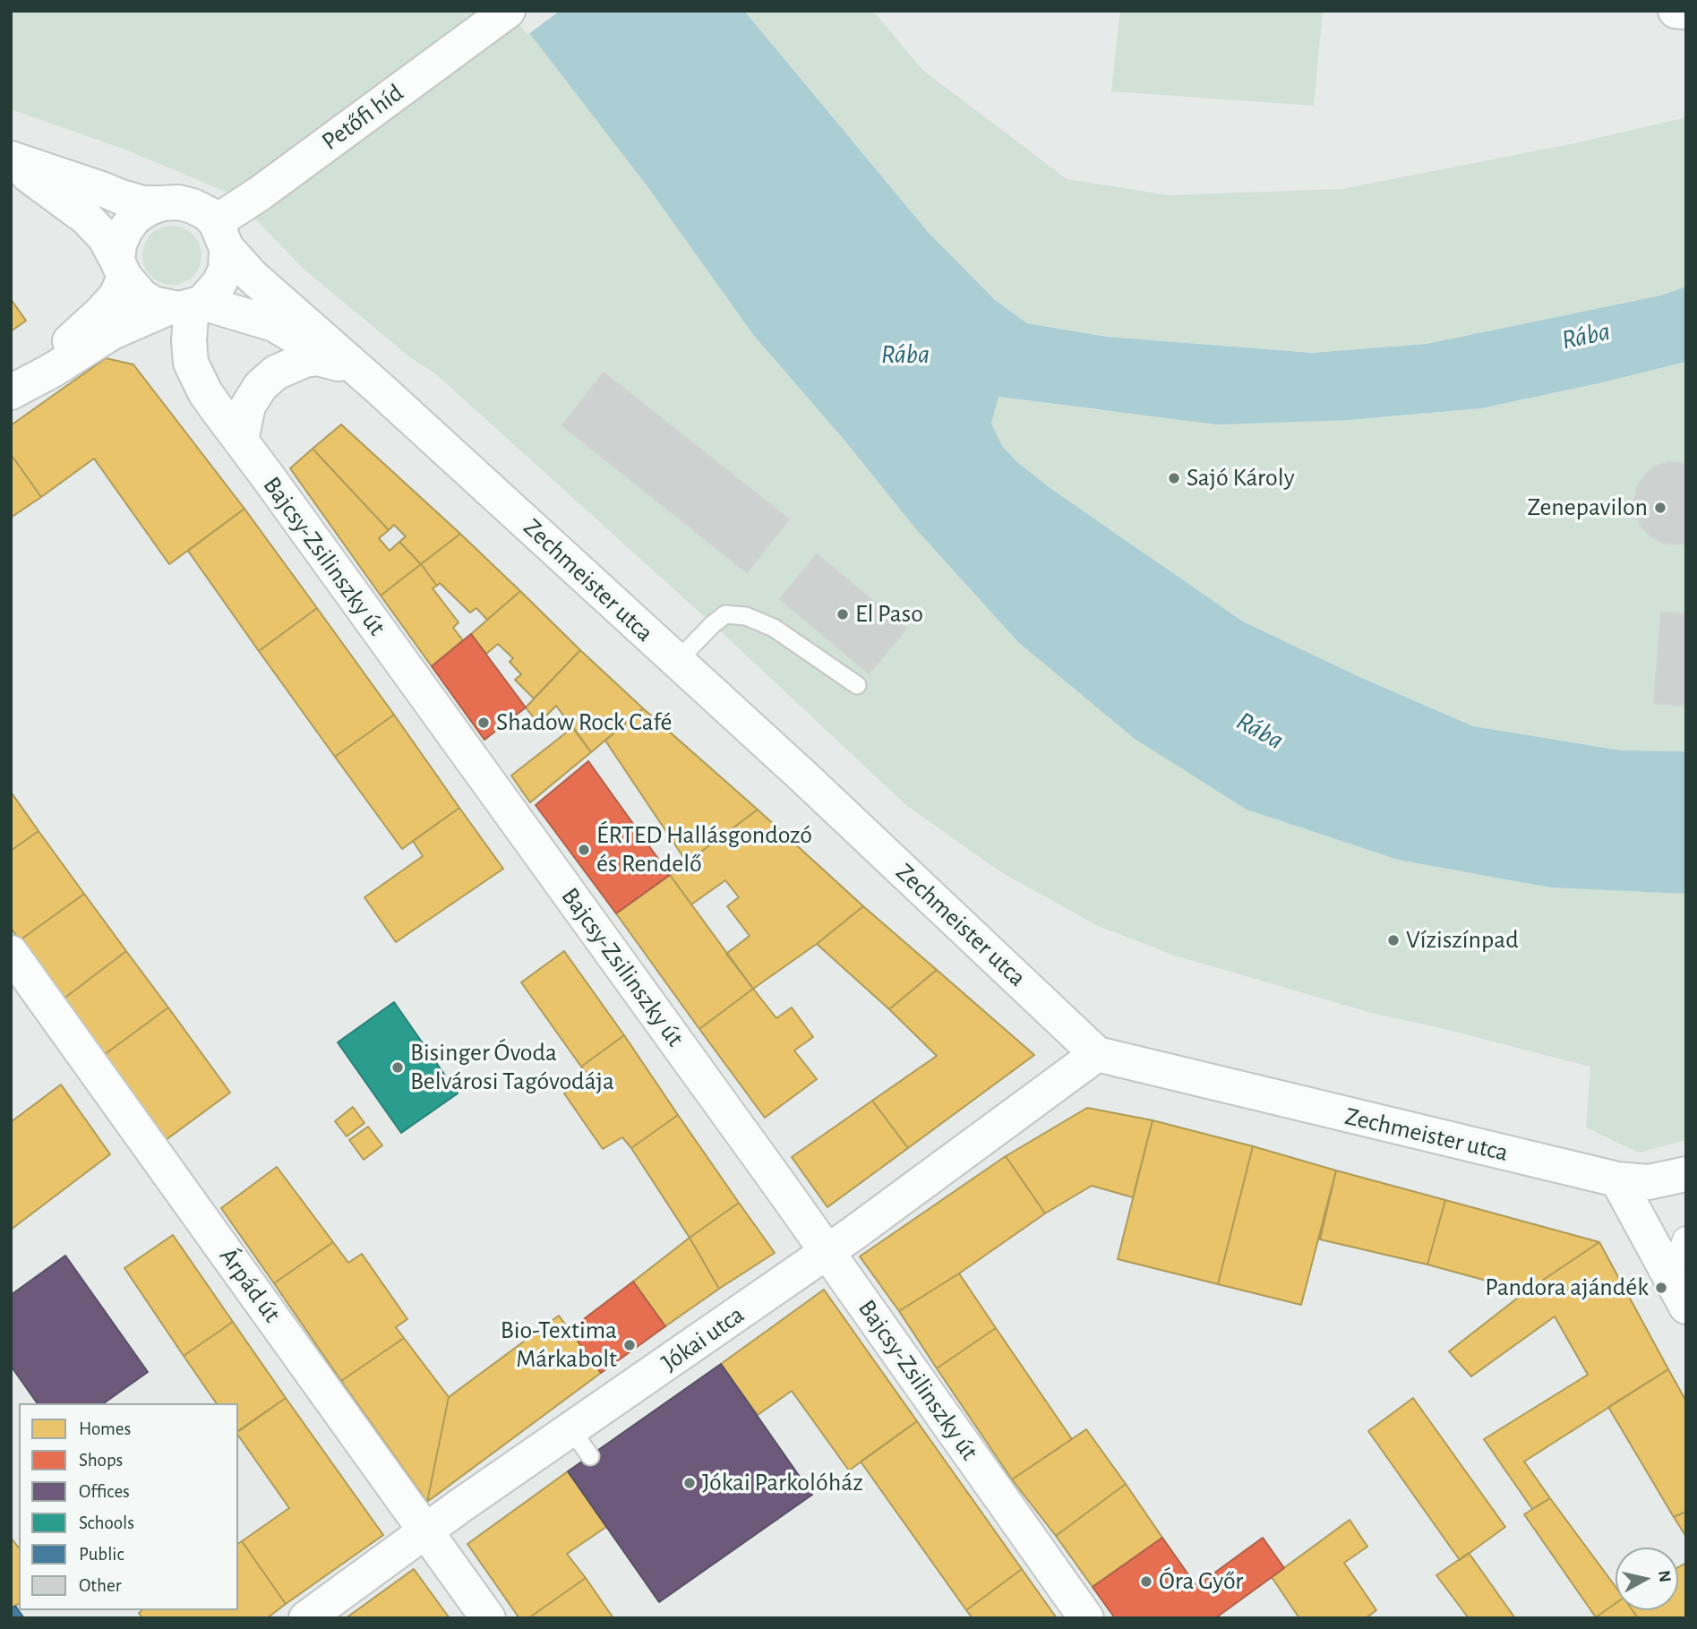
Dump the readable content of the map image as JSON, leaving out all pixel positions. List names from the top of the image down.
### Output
{
  "streets": {
    "street": [
      "Petőfi híd",
      "Bajcsy-Zsilinszky út",
      "Zechmeister utca",
      "Árpád út",
      "Jókai utca"
    ]
  },
  "crossings": [
    ["Petőfi híd", "Bajcsy-Zsilinszky út"],
    ["Petőfi híd", "Zechmeister utca"],
    ["Bajcsy-Zsilinszky út", "Zechmeister utca"],
    ["Bajcsy-Zsilinszky út", "Jókai utca"],
    ["Zechmeister utca", "Jókai utca"],
    ["Árpád út", "Jókai utca"]
  ],
  "water": ["Rába"],
  "places": [
    "Sajó Károly",
    "Zenepavilon",
    "El Paso",
    "Shadow Rock Café",
    "ÉRTED Hallásgondozó és Rendelő",
    "Víziszínpad",
    "Bisinger Óvoda Belvárosi Tagóvodája",
    "Pandora ajándék",
    "Bio-Textima Márkabolt",
    "Jókai Parkolóház",
    "Óra Győr"
  ],
  "legend": [
    "Homes",
    "Shops",
    "Offices",
    "Schools",
    "Public",
    "Other"
  ],
  "north": "right"
}
